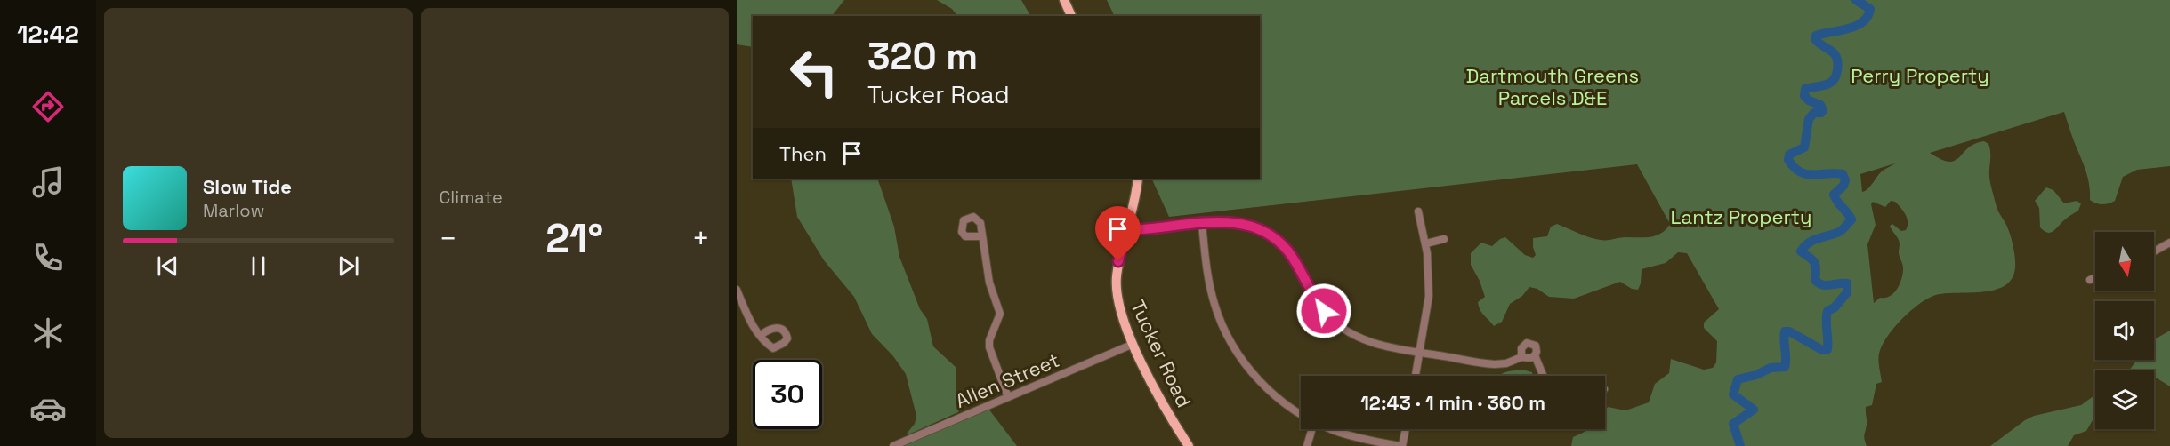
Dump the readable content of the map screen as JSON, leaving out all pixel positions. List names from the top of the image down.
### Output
{
  "streets": {
    "main road": ["Tucker Road"],
    "street": ["Allen Street"]
  },
  "crossings": [
    ["Tucker Road", "Allen Street"]
  ],
  "parks": ["Dartmouth Greens Parcels D&E", "Perry Property", "Lantz Property"],
  "north": "bottom",
  "page": {
    "tabs": "12:42",
    "tile": "Climate",
    "turn": ["320 m", "Tucker Road"],
    "then": "Then",
    "song": ["Slow Tide", "Marlow"],
    "heat": ["−", "21°", "+"],
    "limit": "30",
    "trip": "12:43 · 1 min · 360 m"
  }
}
